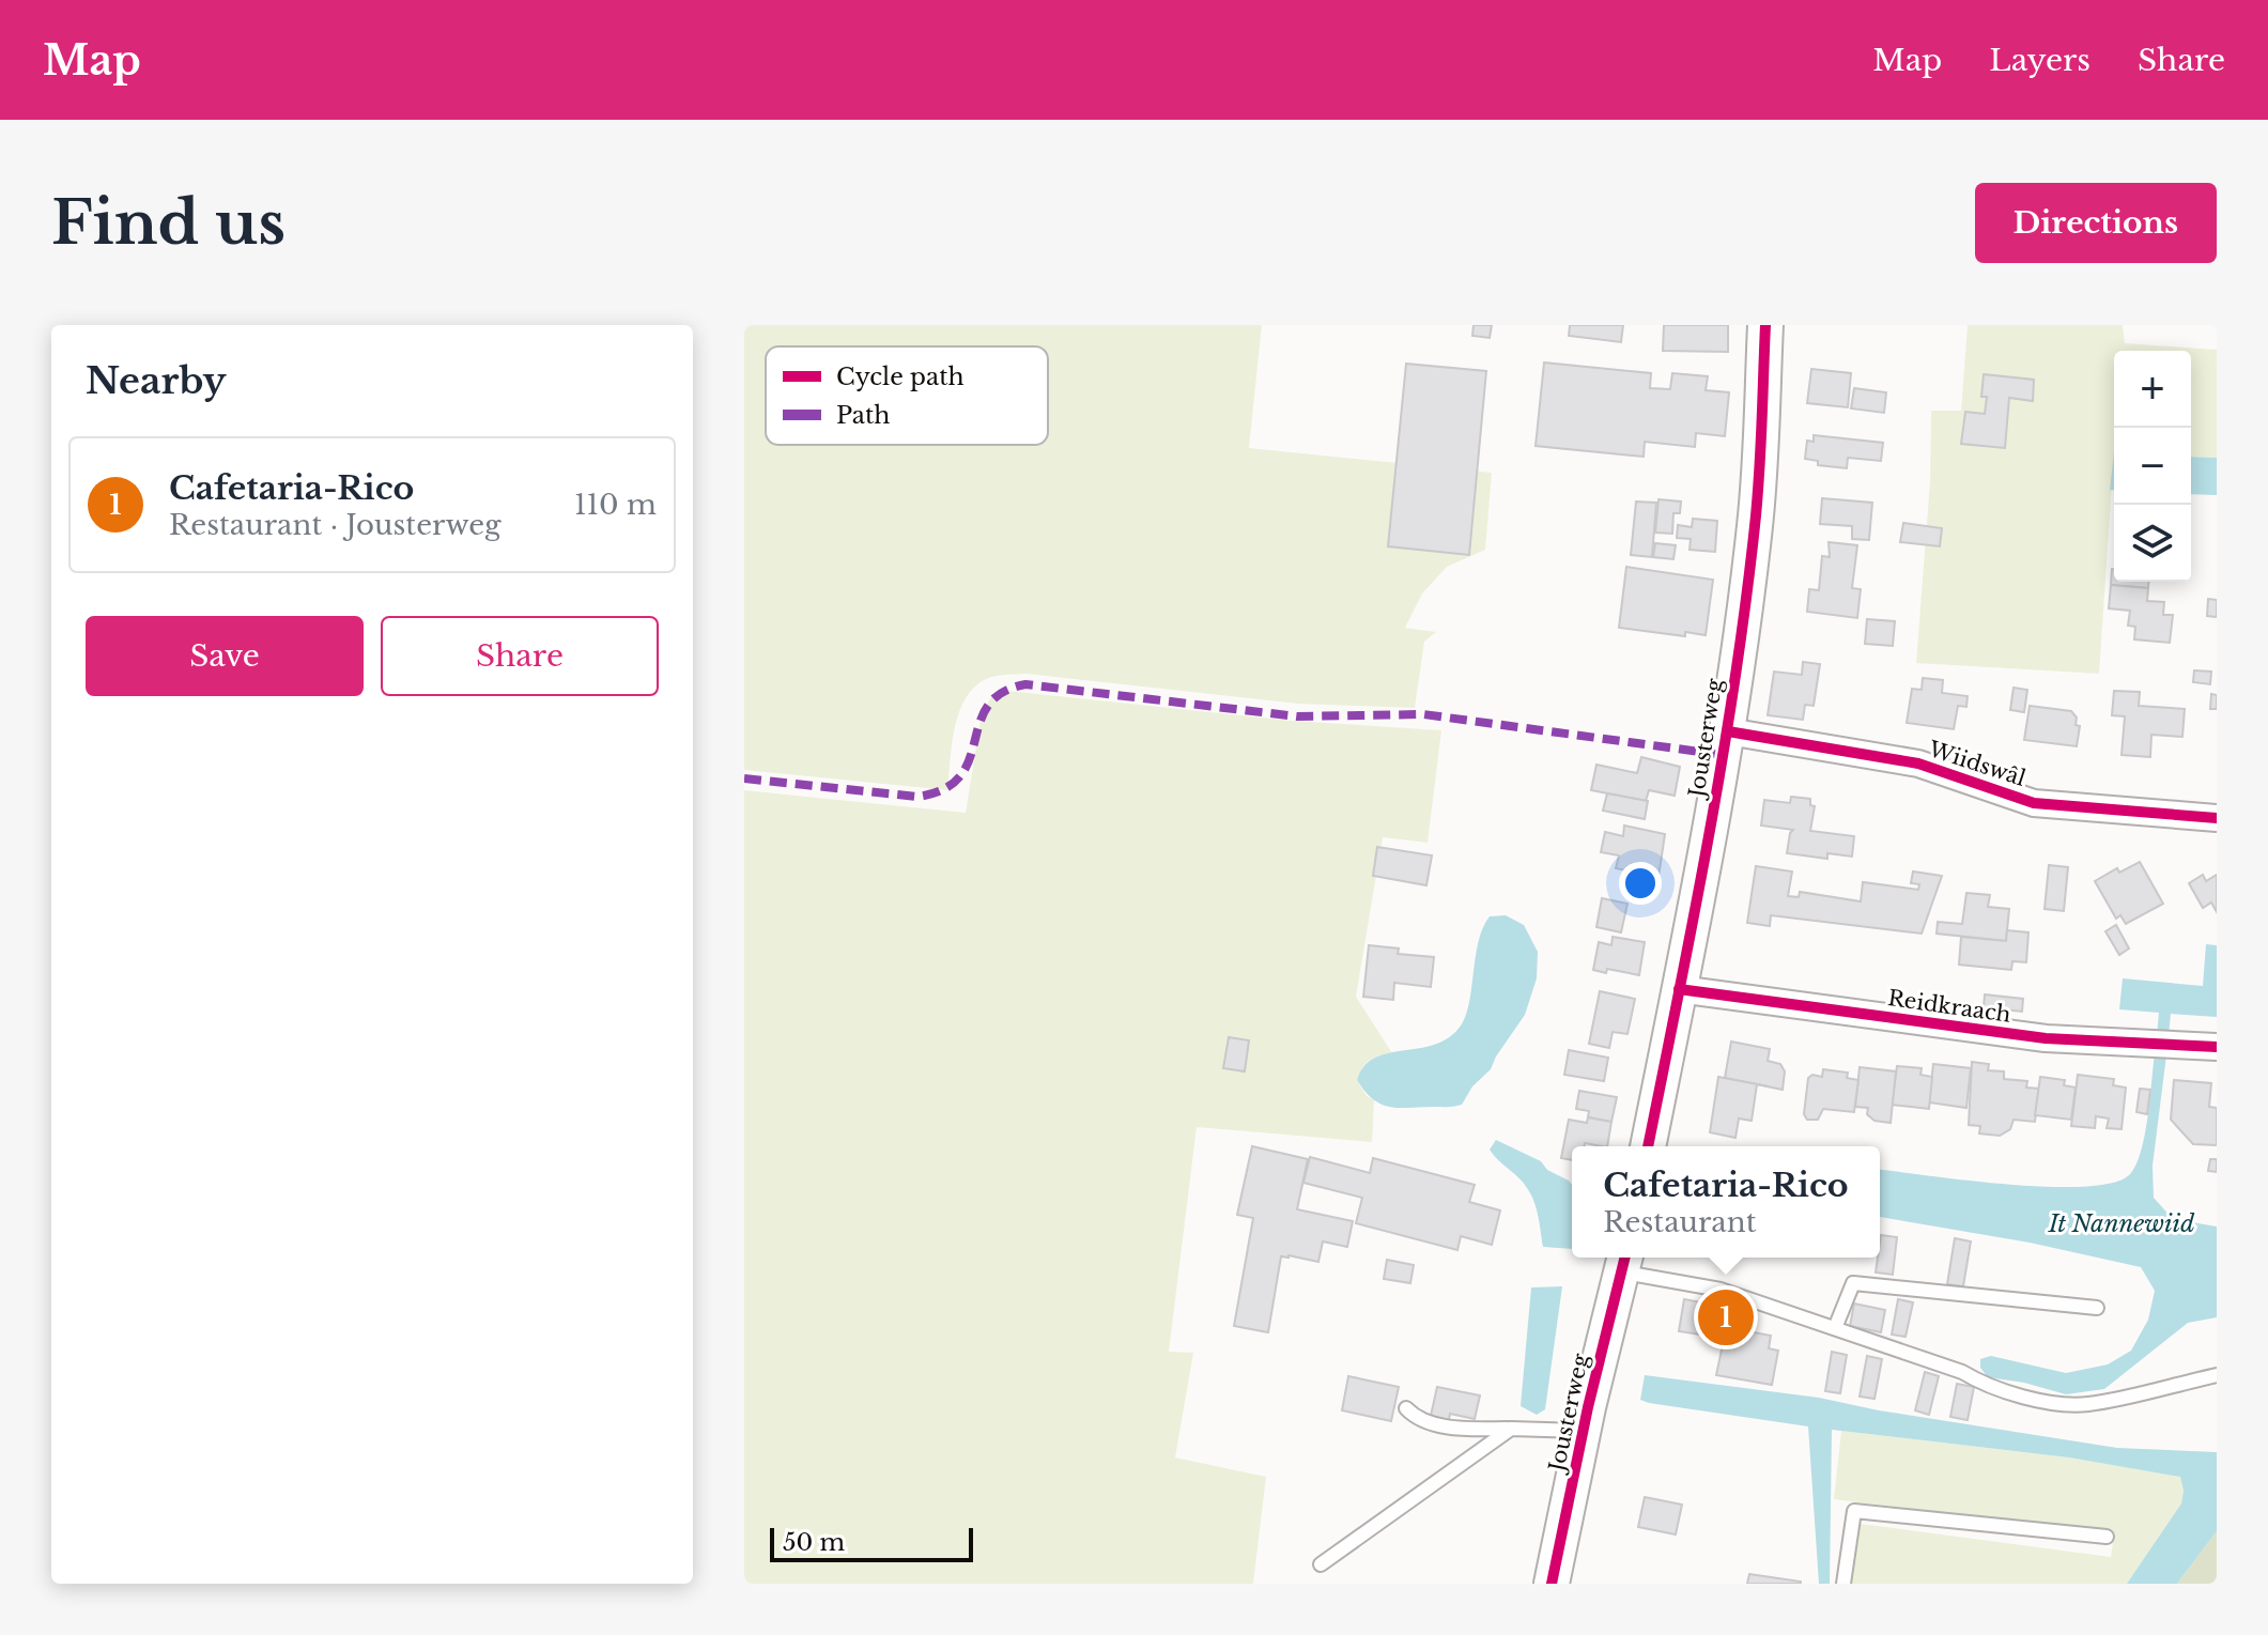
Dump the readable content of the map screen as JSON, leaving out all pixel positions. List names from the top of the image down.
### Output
{
  "streets": {
    "street": ["Jousterweg", "Wiidswâl", "Reidkraach"]
  },
  "crossings": [
    ["Jousterweg", "Wiidswâl"],
    ["Jousterweg", "Reidkraach"]
  ],
  "water": ["It Nannewiid"],
  "legend": ["Cycle path", "Path"],
  "scale_bar": "50 m",
  "page": {
    "header": "Map",
    "nav": ["Map", "Layers", "Share"],
    "buttons": [
      "Directions",
      ["Save", "Share"]
    ],
    "title": "Find us",
    "heading": "Nearby",
    "map_buttons": ["+", "−"],
    "list": [
      {
        "mark": "1",
        "name": "Cafetaria-Rico",
        "note": "Restaurant · Jousterweg",
        "value": "110 m"
      }
    ],
    "popup": ["Cafetaria-Rico", "Restaurant"],
    "pins": "1",
    "scale": "50 m"
  }
}
